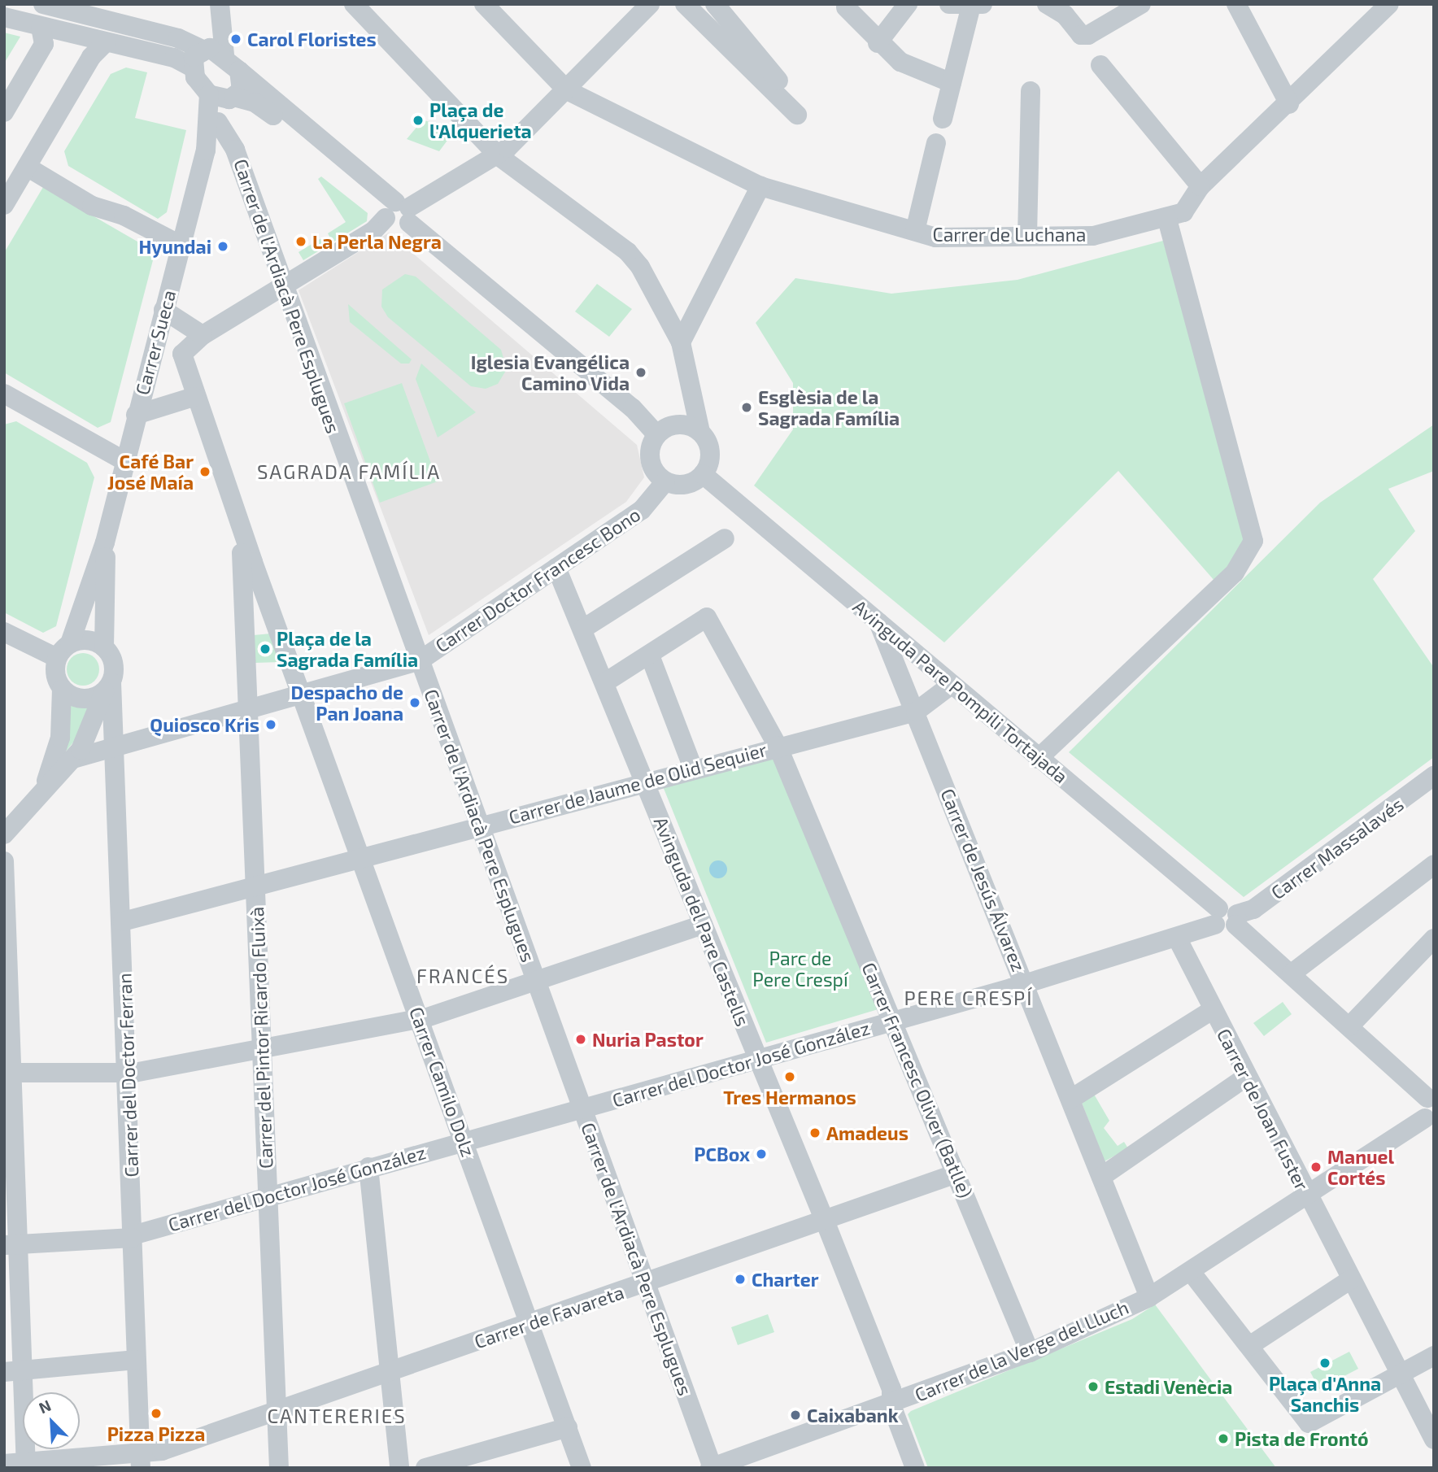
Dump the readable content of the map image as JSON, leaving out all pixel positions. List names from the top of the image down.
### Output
{
  "streets": {
    "street": [
      "Carrer de Luchana",
      "Carrer de l'Ardiacà Pere Esplugues",
      "Carrer Sueca",
      "Carrer Doctor Francesc Bono",
      "Avinguda Pare Pompili Tortajada",
      "Carrer de Jaume de Olid Sequier",
      "Carrer Massalavés",
      "Carrer de Jesús Álvarez",
      "Avinguda del Pare Castells",
      "Carrer del Pintor Ricardo Fluixà",
      "Carrer del Doctor José González",
      "Carrer del Doctor Ferran",
      "Carrer Francesc Oliver (Batlle)",
      "Carrer Camilo Dolz",
      "Carrer de Joan Fuster",
      "Carrer de Favareta",
      "Carrer de la Verge del Lluch"
    ]
  },
  "crossings": [
    ["Carrer de l'Ardiacà Pere Esplugues", "Carrer Sueca"],
    ["Carrer de l'Ardiacà Pere Esplugues", "Carrer Doctor Francesc Bono"],
    ["Carrer de l'Ardiacà Pere Esplugues", "Carrer de Jaume de Olid Sequier"],
    ["Carrer de l'Ardiacà Pere Esplugues", "Carrer del Doctor José González"],
    ["Carrer de l'Ardiacà Pere Esplugues", "Carrer de Favareta"],
    ["Carrer de l'Ardiacà Pere Esplugues", "Carrer de la Verge del Lluch"],
    ["Carrer Sueca", "Carrer del Doctor Ferran"],
    ["Carrer Doctor Francesc Bono", "Avinguda Pare Pompili Tortajada"],
    ["Carrer Doctor Francesc Bono", "Avinguda del Pare Castells"],
    ["Carrer Doctor Francesc Bono", "Carrer del Pintor Ricardo Fluixà"],
    ["Carrer Doctor Francesc Bono", "Carrer del Doctor Ferran"],
    ["Carrer Doctor Francesc Bono", "Carrer Camilo Dolz"],
    ["Avinguda Pare Pompili Tortajada", "Carrer de Jaume de Olid Sequier"],
    ["Avinguda Pare Pompili Tortajada", "Carrer Massalavés"],
    ["Avinguda Pare Pompili Tortajada", "Carrer de Jesús Álvarez"],
    ["Avinguda Pare Pompili Tortajada", "Carrer del Doctor José González"],
    ["Carrer de Jaume de Olid Sequier", "Carrer de Jesús Álvarez"],
    ["Carrer de Jaume de Olid Sequier", "Avinguda del Pare Castells"],
    ["Carrer de Jaume de Olid Sequier", "Carrer del Pintor Ricardo Fluixà"],
    ["Carrer de Jaume de Olid Sequier", "Carrer del Doctor Ferran"],
    ["Carrer de Jaume de Olid Sequier", "Carrer Francesc Oliver (Batlle)"],
    ["Carrer de Jaume de Olid Sequier", "Carrer Camilo Dolz"],
    ["Carrer Massalavés", "Carrer del Doctor José González"],
    ["Carrer de Jesús Álvarez", "Carrer del Doctor José González"],
    ["Carrer de Jesús Álvarez", "Carrer de la Verge del Lluch"],
    ["Avinguda del Pare Castells", "Carrer del Doctor José González"],
    ["Avinguda del Pare Castells", "Carrer de Favareta"],
    ["Avinguda del Pare Castells", "Carrer de la Verge del Lluch"],
    ["Carrer del Pintor Ricardo Fluixà", "Carrer del Doctor José González"],
    ["Carrer del Pintor Ricardo Fluixà", "Carrer de Favareta"],
    ["Carrer del Doctor José González", "Carrer del Doctor Ferran"],
    ["Carrer del Doctor José González", "Carrer Francesc Oliver (Batlle)"],
    ["Carrer del Doctor José González", "Carrer Camilo Dolz"],
    ["Carrer del Doctor José González", "Carrer de Joan Fuster"],
    ["Carrer del Doctor Ferran", "Carrer de Favareta"],
    ["Carrer Francesc Oliver (Batlle)", "Carrer de Favareta"],
    ["Carrer Francesc Oliver (Batlle)", "Carrer de la Verge del Lluch"],
    ["Carrer Camilo Dolz", "Carrer de Favareta"],
    ["Carrer de Joan Fuster", "Carrer de la Verge del Lluch"]
  ],
  "districts": [
    "SAGRADA FAMÍLIA",
    "FRANCÉS",
    "PERE CRESPÍ",
    "CANTERERIES"
  ],
  "parks": ["Parc de Pere Crespí"],
  "places": [
    "Carol Floristes",
    "Plaça de l'Alquerieta",
    "La Perla Negra",
    "Hyundai",
    "Iglesia Evangélica Camino Vida",
    "Esglèsia de la Sagrada Família",
    "Café Bar José Maía",
    "Plaça de la Sagrada Família",
    "Despacho de Pan Joana",
    "Quiosco Kris",
    "Nuria Pastor",
    "Tres Hermanos",
    "Amadeus",
    "PCBox",
    "Manuel Cortés",
    "Charter",
    "Plaça d'Anna Sanchis",
    "Estadi Venècia",
    "Pizza Pizza",
    "Caixabank",
    "Pista de Frontó"
  ],
  "north": "top left"
}
